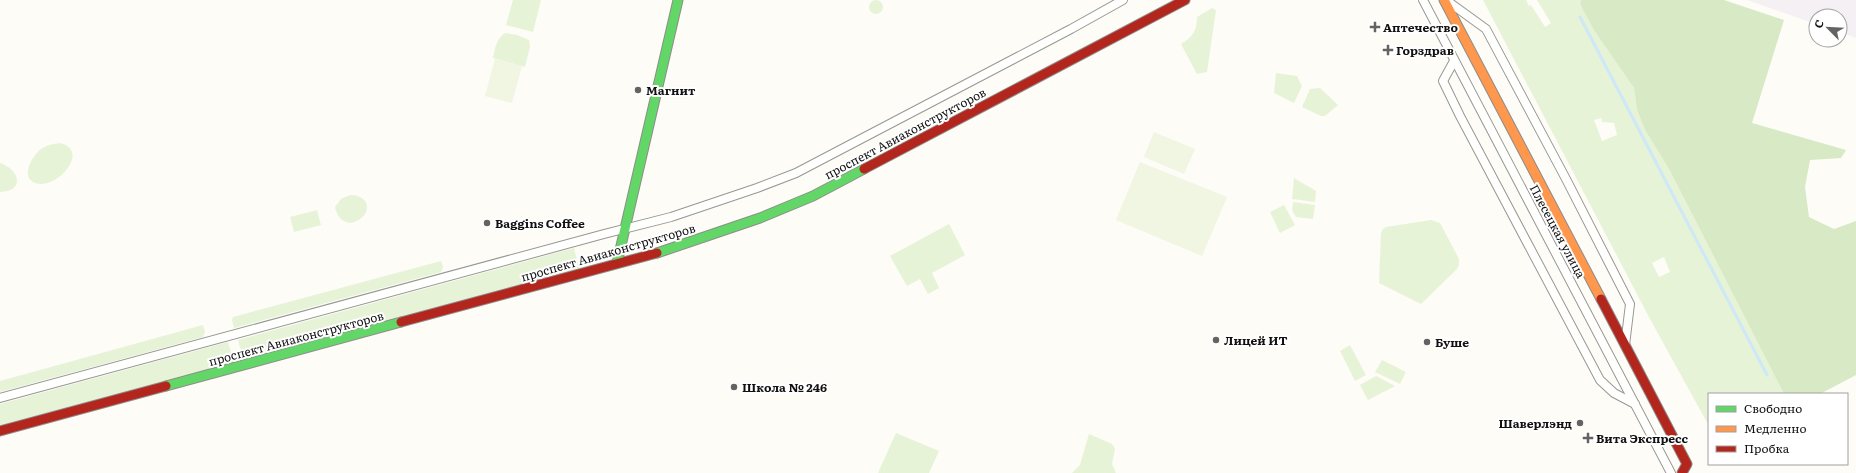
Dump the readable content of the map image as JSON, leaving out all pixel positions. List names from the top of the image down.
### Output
{
  "streets": {
    "street": ["проспект Авиаконструкторов", "Плесецкая улица"]
  },
  "places": {
    "health": ["Аптечество", "Горздрав", "Вита Экспресс"],
    "other": [
      "Магнит",
      "Baggins Coffee",
      "Лицей ИТ",
      "Буше",
      "Школа № 246",
      "Шаверлэнд"
    ]
  },
  "legend": ["Свободно", "Медленно", "Пробка"],
  "north": "top left"
}
